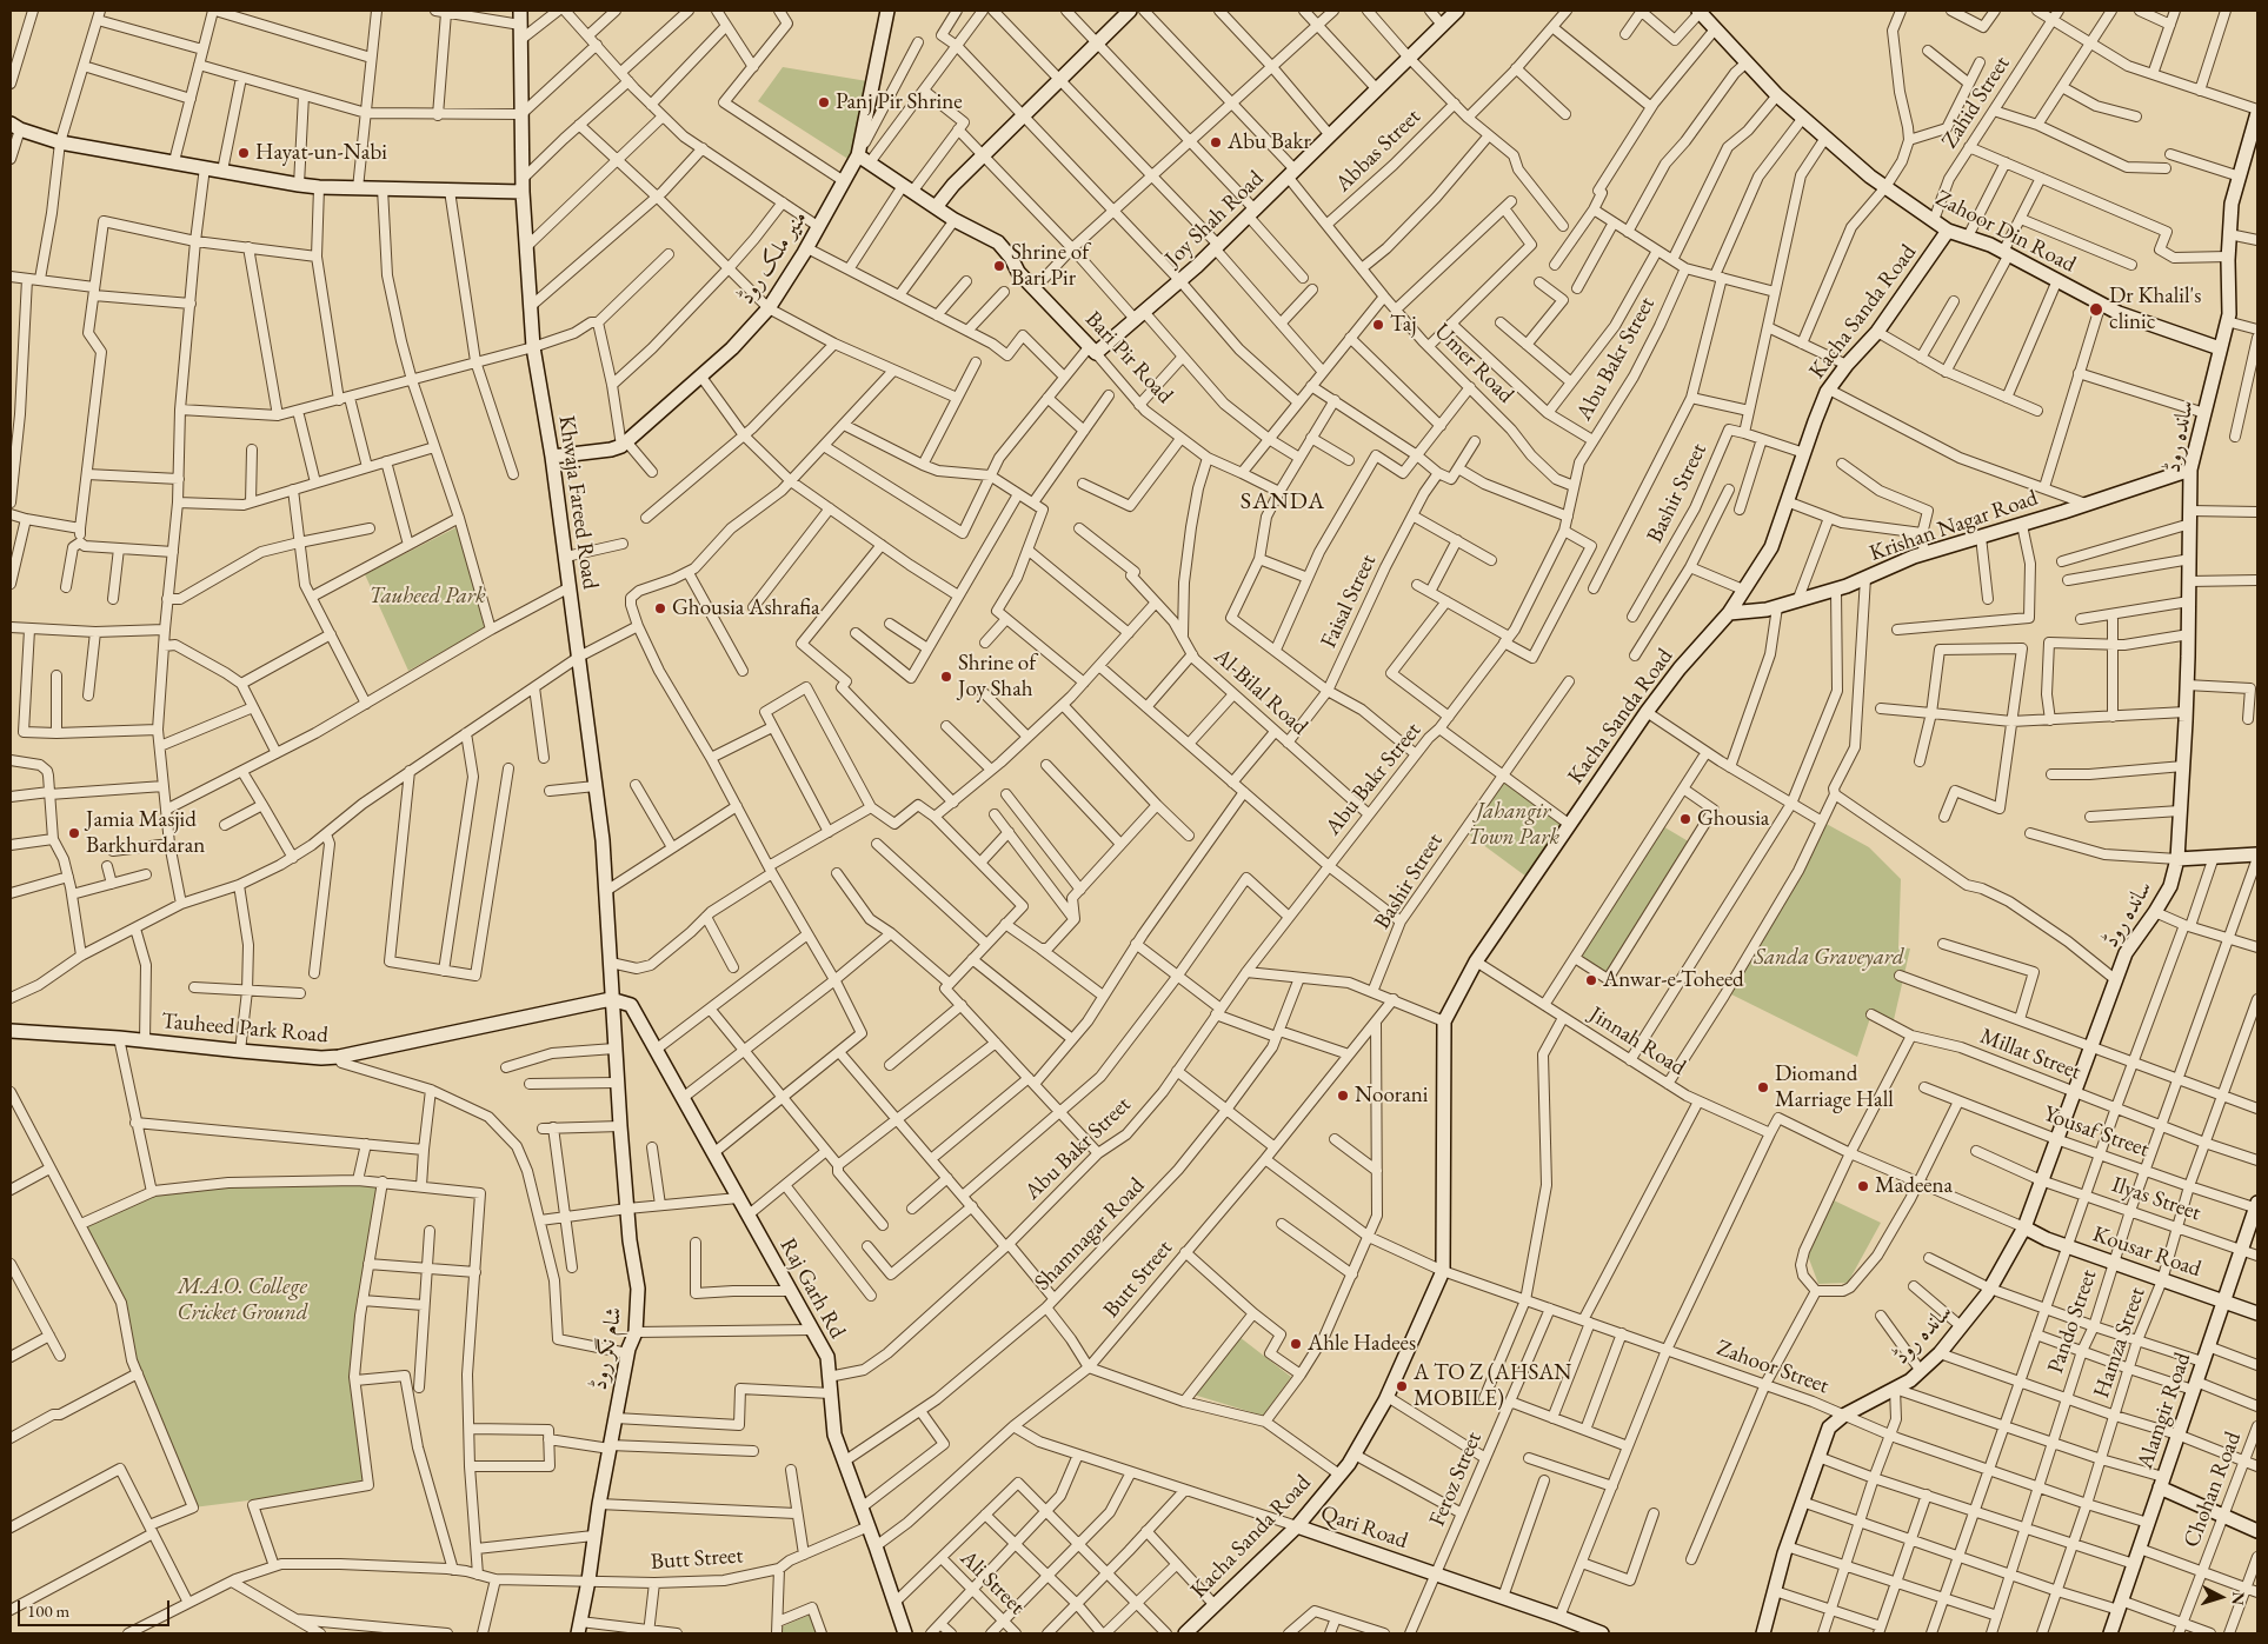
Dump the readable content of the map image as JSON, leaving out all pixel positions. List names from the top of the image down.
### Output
{
  "streets": {
    "main road": [
      "Joy Shah Road",
      "Zahoor Din Road",
      "منیر ملک روڈ",
      "Kacha Sanda Road",
      "Bari Pir Road",
      "ساندہ روڈ",
      "Khwaja Fareed Road",
      "Krishan Nagar Road",
      "Tauheed Park Road",
      "Kousar Road",
      "Raj Garh Rd",
      "شام نگر روڈ",
      "Alamgir Road",
      "Qari Road"
    ],
    "street": [
      "Zahid Street",
      "Abbas Street",
      "Abu Bakr Street",
      "Umer Road",
      "Bashir Street",
      "Faisal Street",
      "Al-Bilal Road",
      "Jinnah Road",
      "Millat Street",
      "Yousaf Street",
      "Ilyas Street",
      "Shamnagar Road",
      "Butt Street",
      "Pando Street",
      "Hamza Street",
      "Zahoor Street",
      "Feroz Street",
      "Chohan Road",
      "Ali Street"
    ]
  },
  "crossings": [
    ["Zahid Street", "Zahoor Din Road"],
    ["Abbas Street", "Umer Road"],
    ["Joy Shah Road", "Bari Pir Road"],
    ["Joy Shah Road", "Umer Road"],
    ["Zahoor Din Road", "Kacha Sanda Road"],
    ["Zahoor Din Road", "ساندہ روڈ"],
    ["منیر ملک روڈ", "Bari Pir Road"],
    ["Kacha Sanda Road", "Krishan Nagar Road"],
    ["Kacha Sanda Road", "Jinnah Road"],
    ["Kacha Sanda Road", "Zahoor Street"],
    ["Kacha Sanda Road", "Qari Road"],
    ["Abu Bakr Street", "Umer Road"],
    ["Abu Bakr Street", "Al-Bilal Road"],
    ["Abu Bakr Street", "Raj Garh Rd"],
    ["ساندہ روڈ", "Krishan Nagar Road"],
    ["ساندہ روڈ", "Millat Street"],
    ["ساندہ روڈ", "Yousaf Street"],
    ["ساندہ روڈ", "Ilyas Street"],
    ["ساندہ روڈ", "Kousar Road"],
    ["ساندہ روڈ", "Zahoor Street"],
    ["Khwaja Fareed Road", "Tauheed Park Road"],
    ["Khwaja Fareed Road", "Raj Garh Rd"],
    ["Khwaja Fareed Road", "شام نگر روڈ"],
    ["Faisal Street", "Al-Bilal Road"],
    ["Tauheed Park Road", "Raj Garh Rd"],
    ["Tauheed Park Road", "شام نگر روڈ"],
    ["Millat Street", "Pando Street"],
    ["Millat Street", "Hamza Street"],
    ["Yousaf Street", "Pando Street"],
    ["Yousaf Street", "Hamza Street"],
    ["Yousaf Street", "Alamgir Road"],
    ["Ilyas Street", "Pando Street"],
    ["Ilyas Street", "Hamza Street"],
    ["Ilyas Street", "Alamgir Road"],
    ["Shamnagar Road", "Raj Garh Rd"],
    ["Kousar Road", "Pando Street"],
    ["Kousar Road", "Hamza Street"],
    ["Kousar Road", "Alamgir Road"],
    ["Butt Street", "Raj Garh Rd"],
    ["Butt Street", "شام نگر روڈ"],
    ["Butt Street", "Zahoor Street"],
    ["Butt Street", "Qari Road"],
    ["Raj Garh Rd", "شام نگر روڈ"],
    ["Pando Street", "Zahoor Street"],
    ["Hamza Street", "Zahoor Street"],
    ["Zahoor Street", "Alamgir Road"],
    ["Zahoor Street", "Feroz Street"],
    ["Feroz Street", "Qari Road"]
  ],
  "districts": ["SANDA"],
  "parks": [
    "Tauheed Park",
    "Jahangir Town Park",
    "Sanda Graveyard",
    "M.A.O. College Cricket Ground"
  ],
  "places": [
    "Panj Pir Shrine",
    "Abu Bakr",
    "Hayat-un-Nabi",
    "Shrine of Bari Pir",
    "Dr Khalil's clinic",
    "Taj",
    "Ghousia Ashrafia",
    "Shrine of Joy Shah",
    "Ghousia",
    "Jamia Masjid Barkhurdaran",
    "Anwar-e-Toheed",
    "Diomand Marriage Hall",
    "Noorani",
    "Madeena",
    "Ahle Hadees",
    "A TO Z (AHSAN MOBILE)"
  ],
  "scale_bar": "100 m",
  "north": "right"
}
